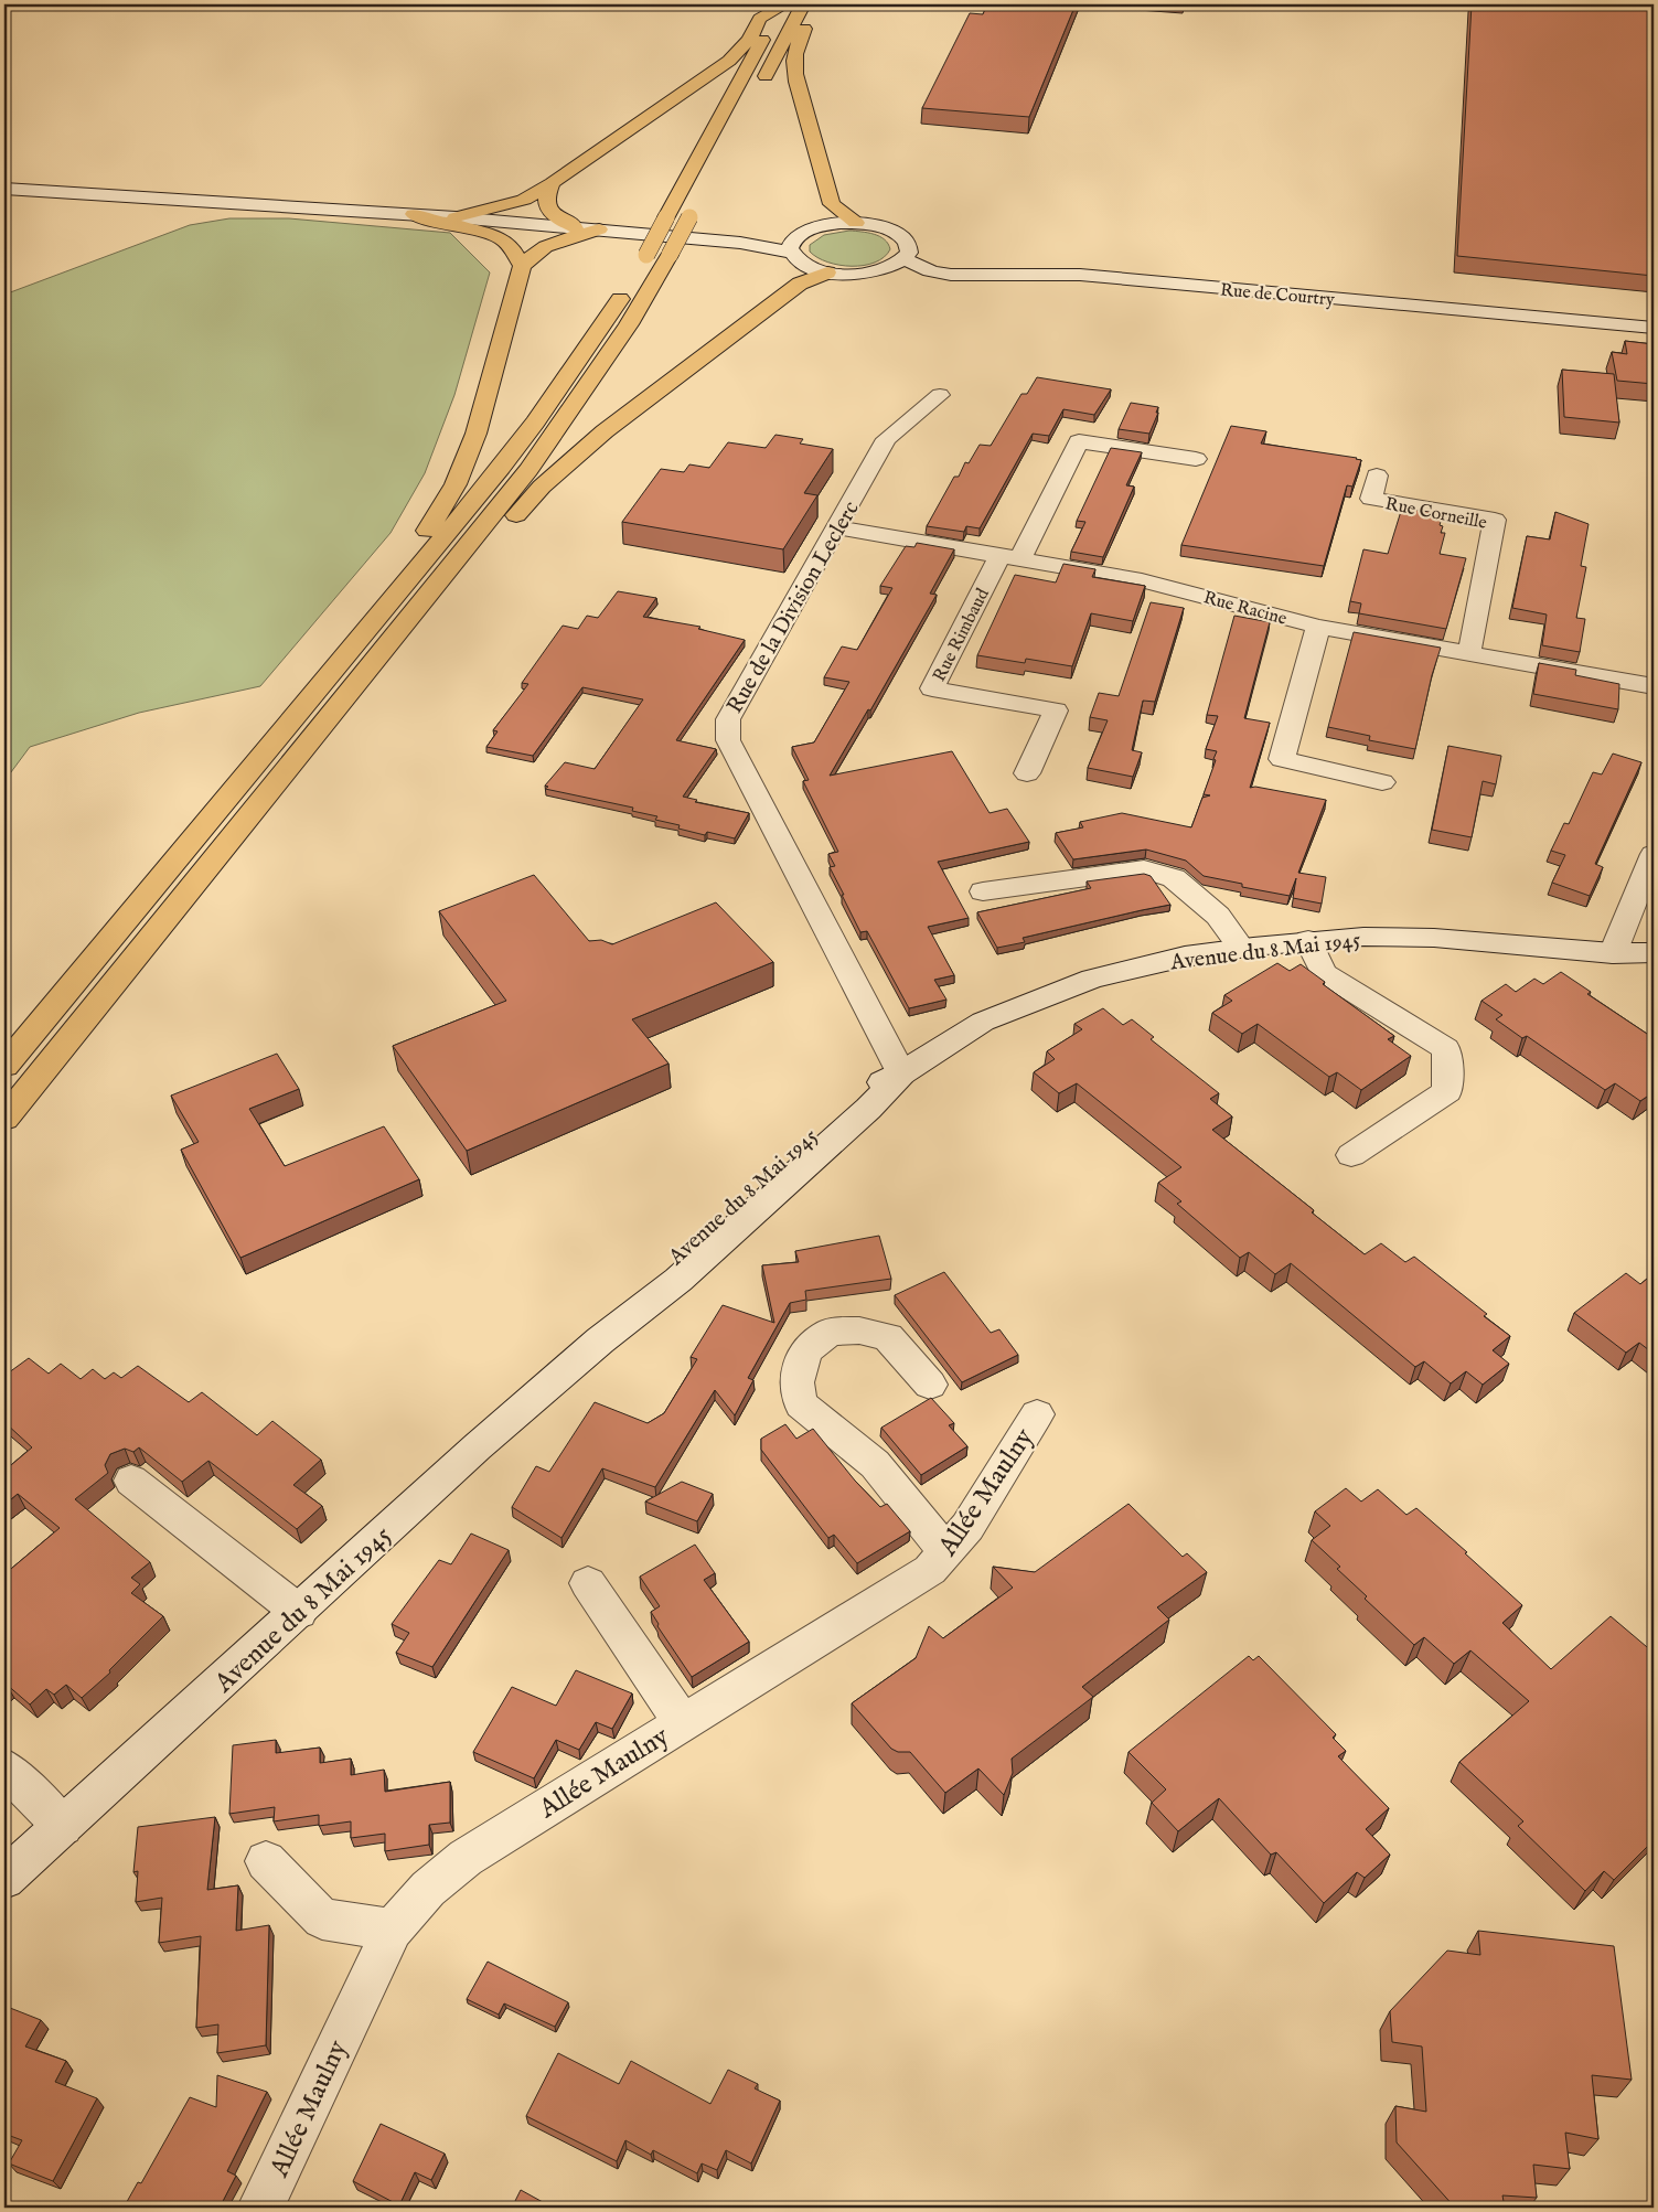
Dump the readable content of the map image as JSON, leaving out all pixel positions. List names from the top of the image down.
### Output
{
  "streets": {
    "street": [
      "Rue de Courtry",
      "Rue Corneille",
      "Rue de la Division Leclerc",
      "Rue Racine",
      "Rue Rimbaud",
      "Avenue du 8 Mai 1945",
      "Allée Maulny"
    ]
  },
  "crossings": [
    ["Rue Corneille", "Rue Racine"],
    ["Rue de la Division Leclerc", "Rue Racine"],
    ["Rue de la Division Leclerc", "Avenue du 8 Mai 1945"],
    ["Rue Racine", "Rue Rimbaud"]
  ]
}
